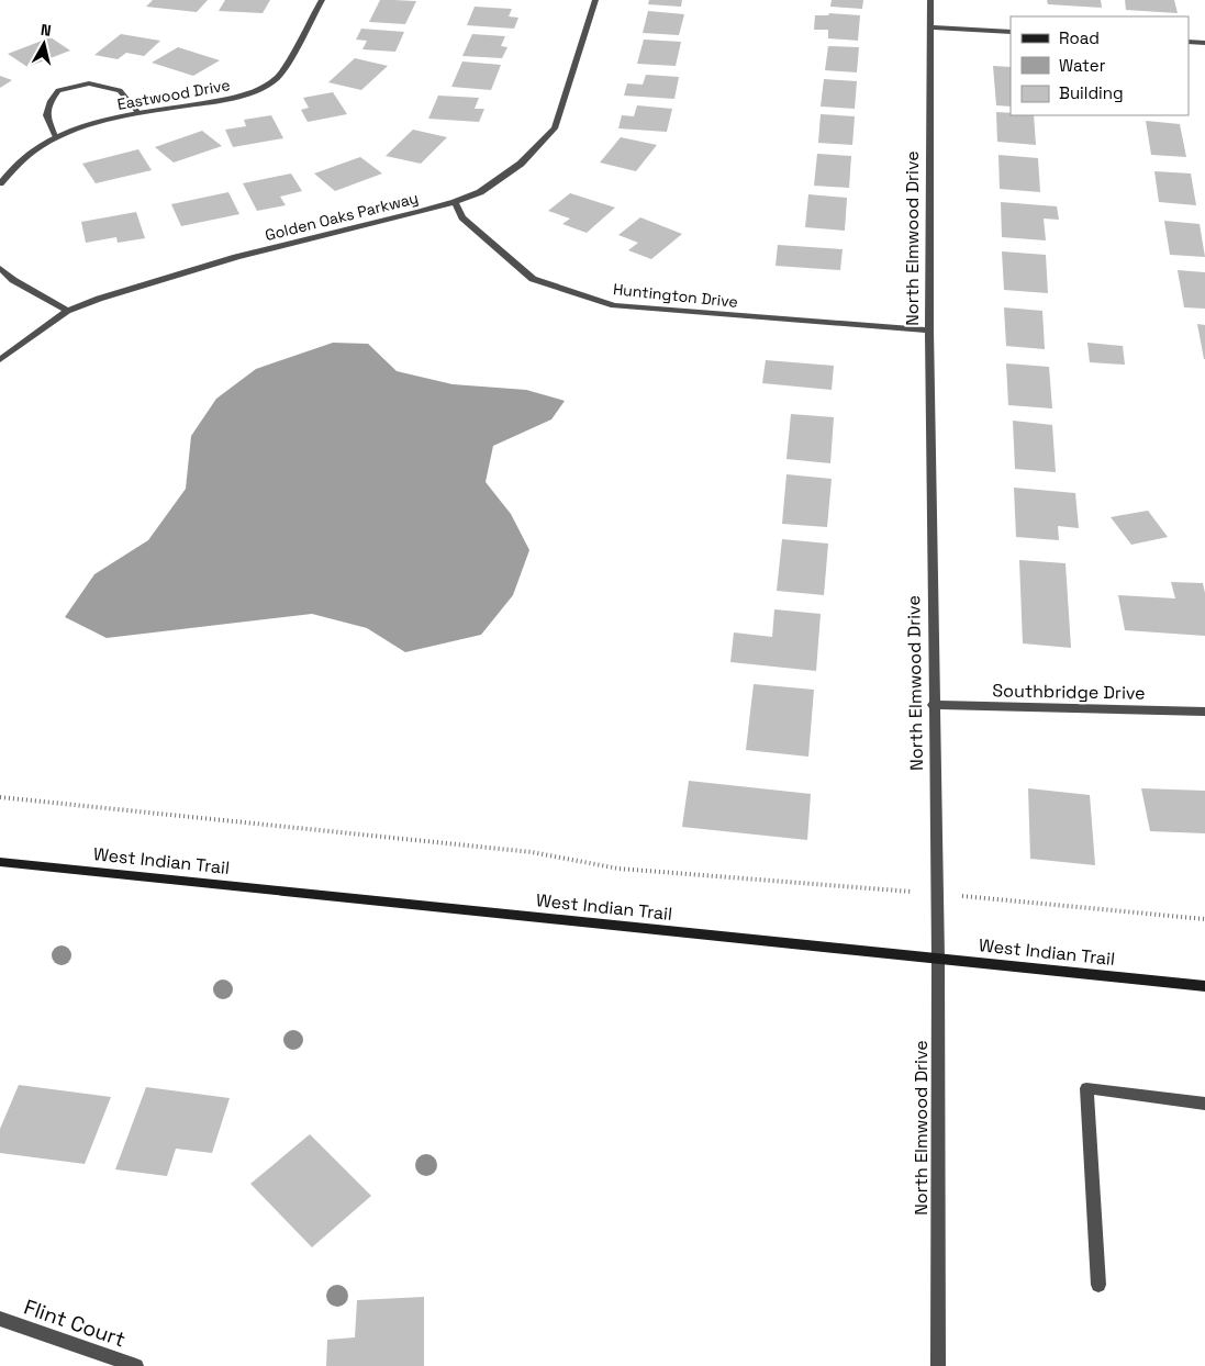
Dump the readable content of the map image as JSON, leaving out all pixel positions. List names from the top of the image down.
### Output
{
  "streets": {
    "main road": ["West Indian Trail"],
    "street": [
      "Eastwood Drive",
      "Golden Oaks Parkway",
      "North Elmwood Drive",
      "Huntington Drive",
      "Southbridge Drive",
      "Flint Court"
    ]
  },
  "crossings": [
    ["Golden Oaks Parkway", "Huntington Drive"],
    ["North Elmwood Drive", "Huntington Drive"],
    ["North Elmwood Drive", "Southbridge Drive"],
    ["North Elmwood Drive", "West Indian Trail"]
  ],
  "legend": ["Road", "Water", "Building"],
  "north": "top"
}
